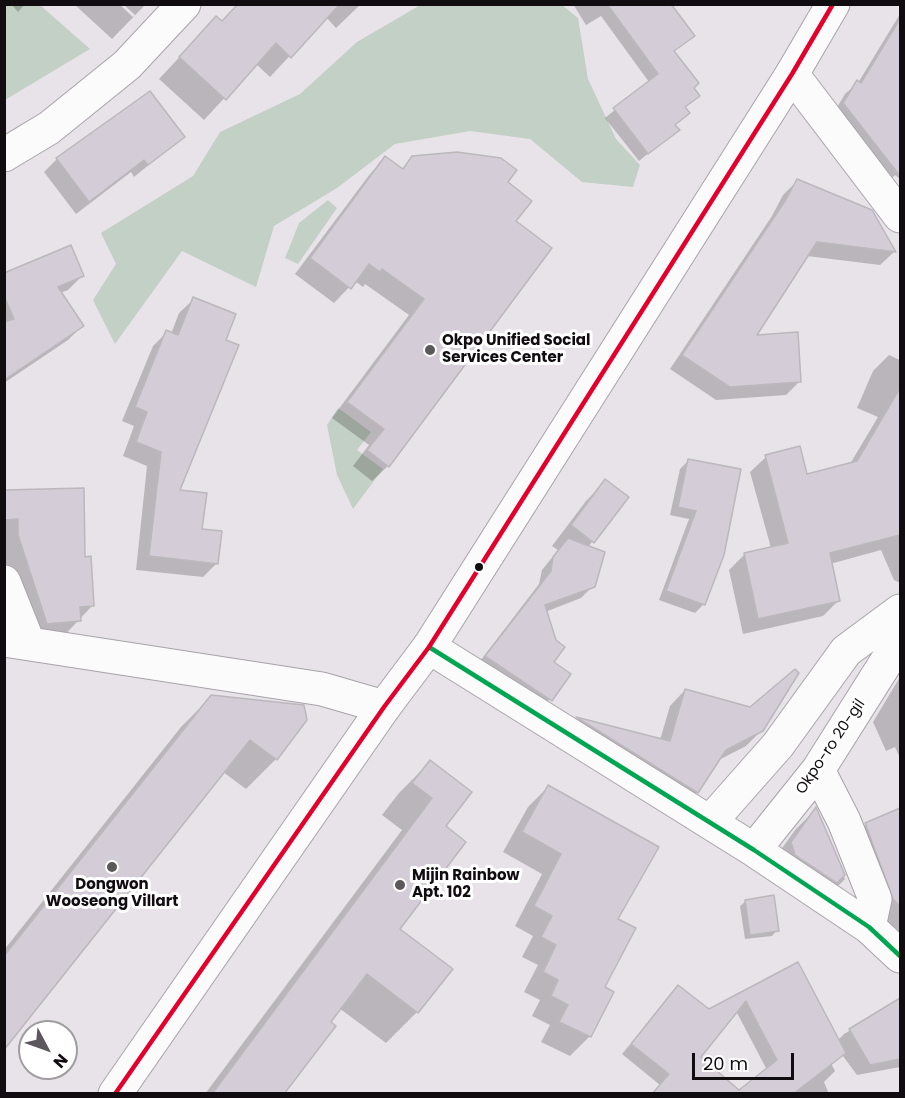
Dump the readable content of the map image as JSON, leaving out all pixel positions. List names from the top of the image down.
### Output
{
  "streets": {
    "street": ["Okpo-ro 20-gil"]
  },
  "places": ["Okpo Unified Social Services Center", "Dongwon Wooseong Villart", "Mijin Rainbow Apt. 102"],
  "scale_bar": "20 m",
  "north": "bottom right"
}
